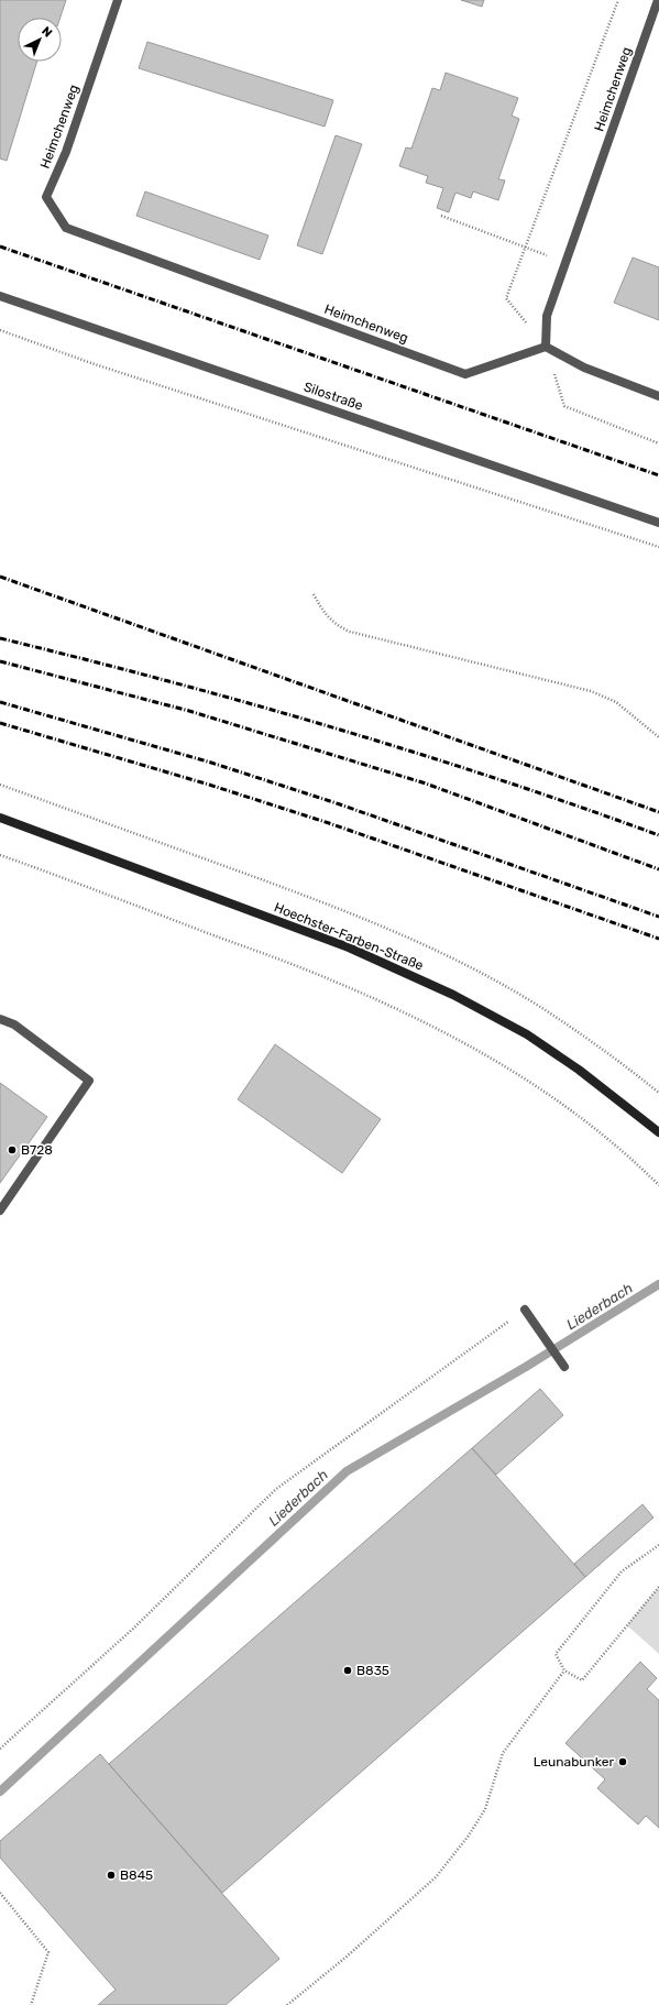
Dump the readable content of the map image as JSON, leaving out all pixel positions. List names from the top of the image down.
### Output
{
  "streets": {
    "main road": ["Hoechster-Farben-Straße"],
    "street": ["Heimchenweg", "Silostraße"]
  },
  "water": ["Liederbach"],
  "places": [
    "B728",
    "B835",
    "Leunabunker",
    "B845"
  ],
  "north": "top right"
}
